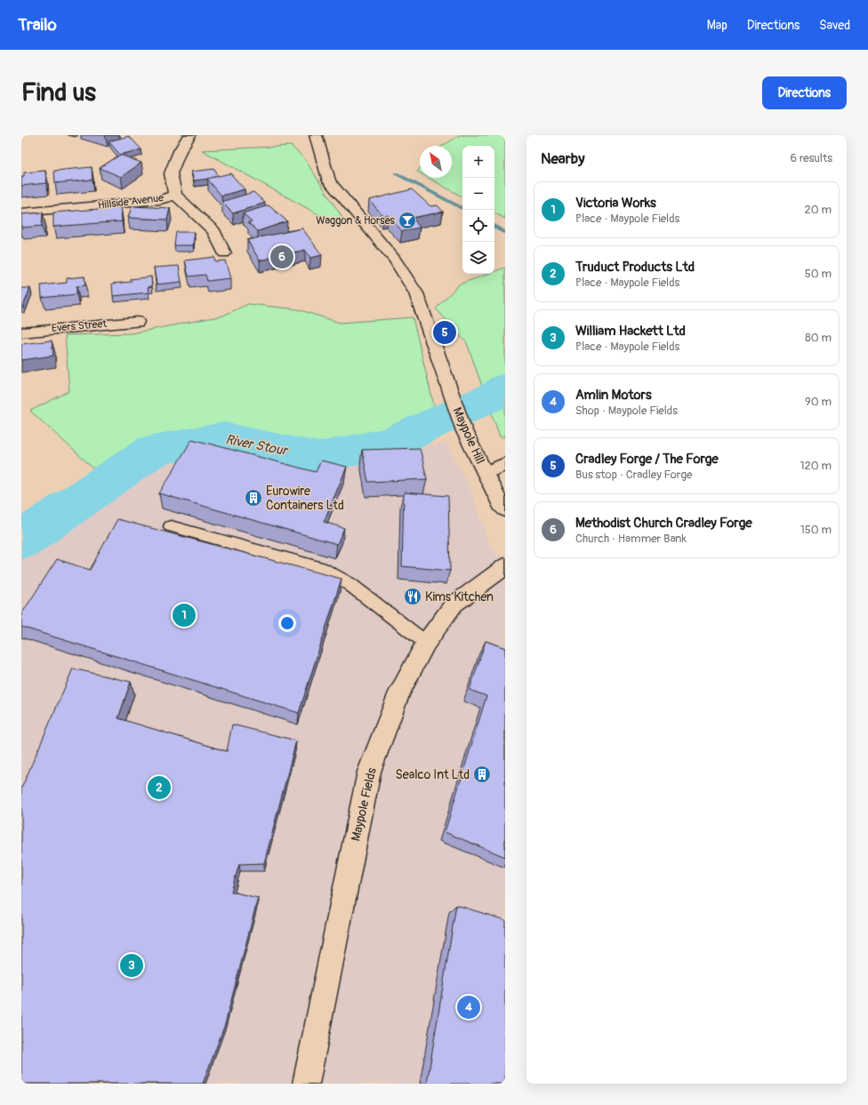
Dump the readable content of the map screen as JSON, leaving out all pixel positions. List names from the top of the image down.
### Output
{
  "streets": {
    "street": [
      "Hillside Avenue",
      "Evers Street",
      "Maypole Hill",
      "Maypole Fields"
    ]
  },
  "water": ["River Stour"],
  "places": {
    "bar": ["Waggon & Horses"],
    "building": ["Eurowire Containers Ltd", "Sealco Int Ltd"],
    "restaurant": ["Kims Kitchen"]
  },
  "north": "top left",
  "page": {
    "header": "Trailo",
    "nav": ["Map", "Directions", "Saved"],
    "buttons": "Directions",
    "title": "Find us",
    "heading": ["Nearby", "6 results"],
    "map_buttons": ["+", "−"],
    "list": [
      {
        "mark": "1",
        "name": "Victoria Works",
        "note": "Place · Maypole Fields",
        "value": "20 m"
      },
      {
        "mark": "2",
        "name": "Truduct Products Ltd",
        "note": "Place · Maypole Fields",
        "value": "50 m"
      },
      {
        "mark": "3",
        "name": "William Hackett Ltd",
        "note": "Place · Maypole Fields",
        "value": "80 m"
      },
      {
        "mark": "4",
        "name": "Amlin Motors",
        "note": "Shop · Maypole Fields",
        "value": "90 m"
      },
      {
        "mark": "5",
        "name": "Cradley Forge / The Forge",
        "note": "Bus stop · Cradley Forge",
        "value": "120 m"
      },
      {
        "mark": "6",
        "name": "Methodist Church Cradley Forge",
        "note": "Church · Hammer Bank",
        "value": "150 m"
      }
    ],
    "pins": [
      "6",
      "5",
      "1",
      "2",
      "3",
      "4"
    ]
  }
}
